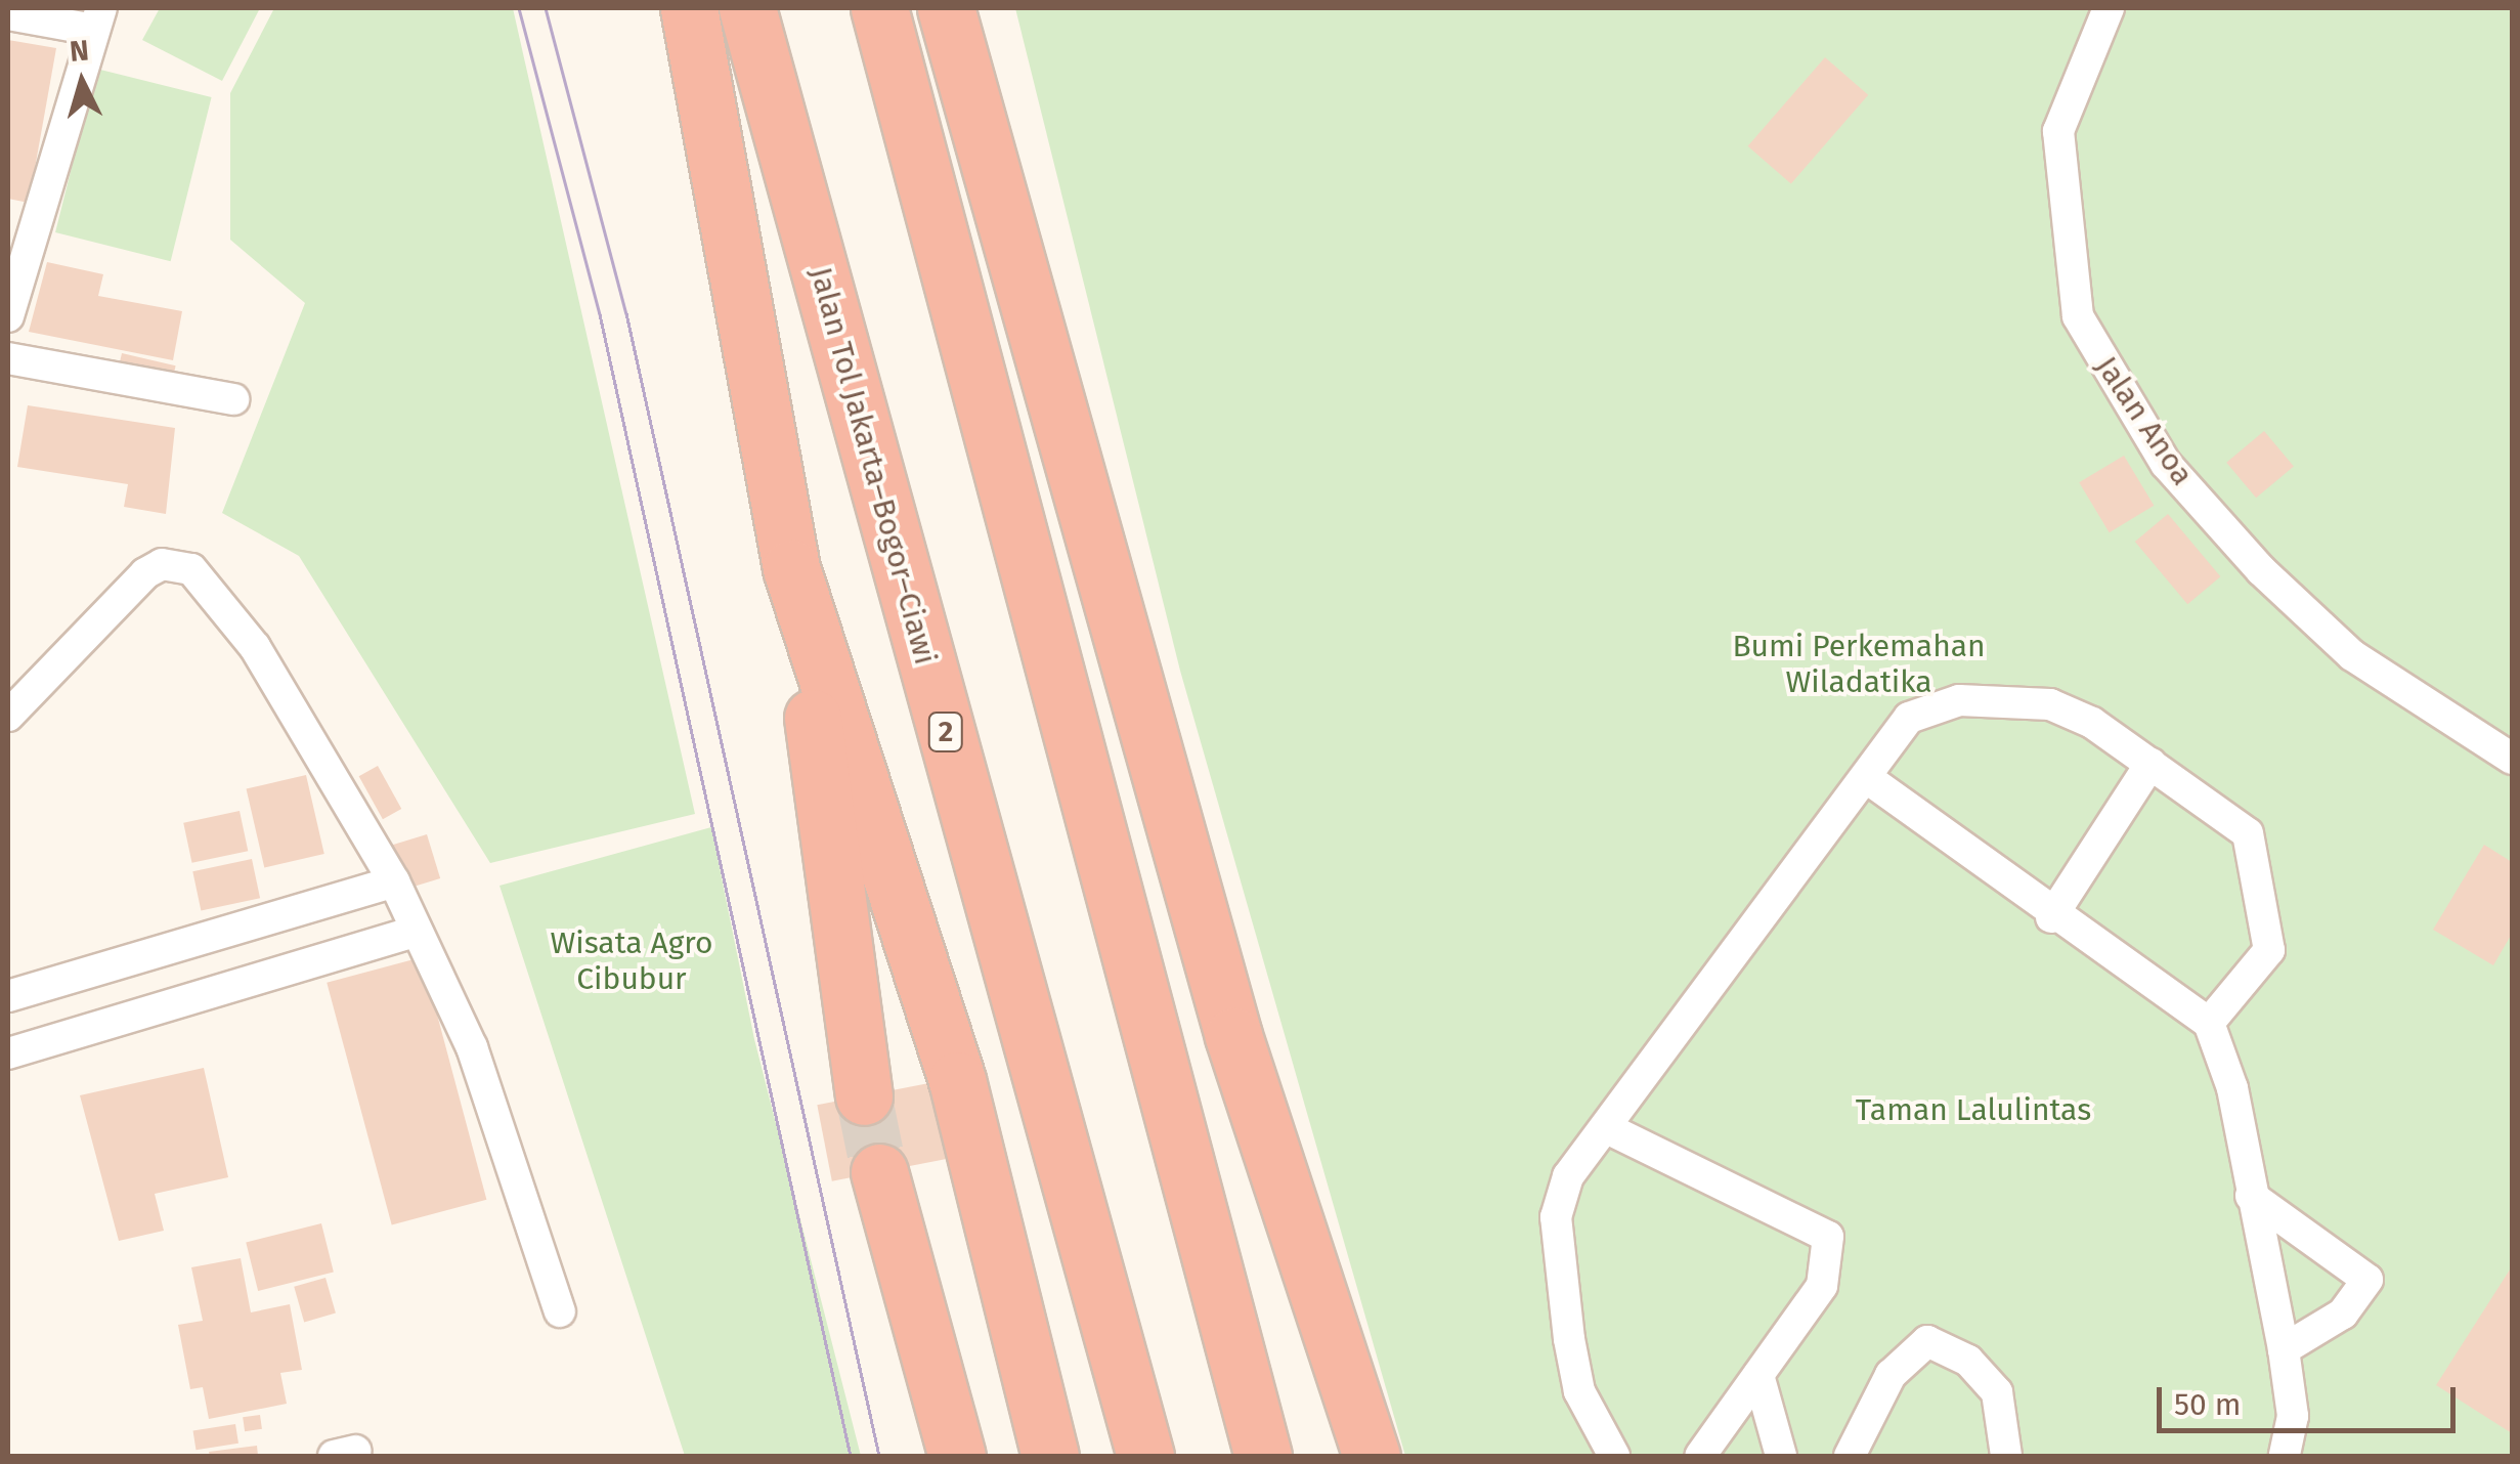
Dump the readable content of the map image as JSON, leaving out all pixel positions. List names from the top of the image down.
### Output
{
  "streets": {
    "highway": ["Jalan Tol Jakarta–Bogor–Ciawi", "2"],
    "street": ["Jalan Anoa"]
  },
  "parks": ["Bumi Perkemahan Wiladatika", "Wisata Agro Cibubur", "Taman Lalulintas"],
  "scale_bar": "50 m",
  "north": "top"
}
